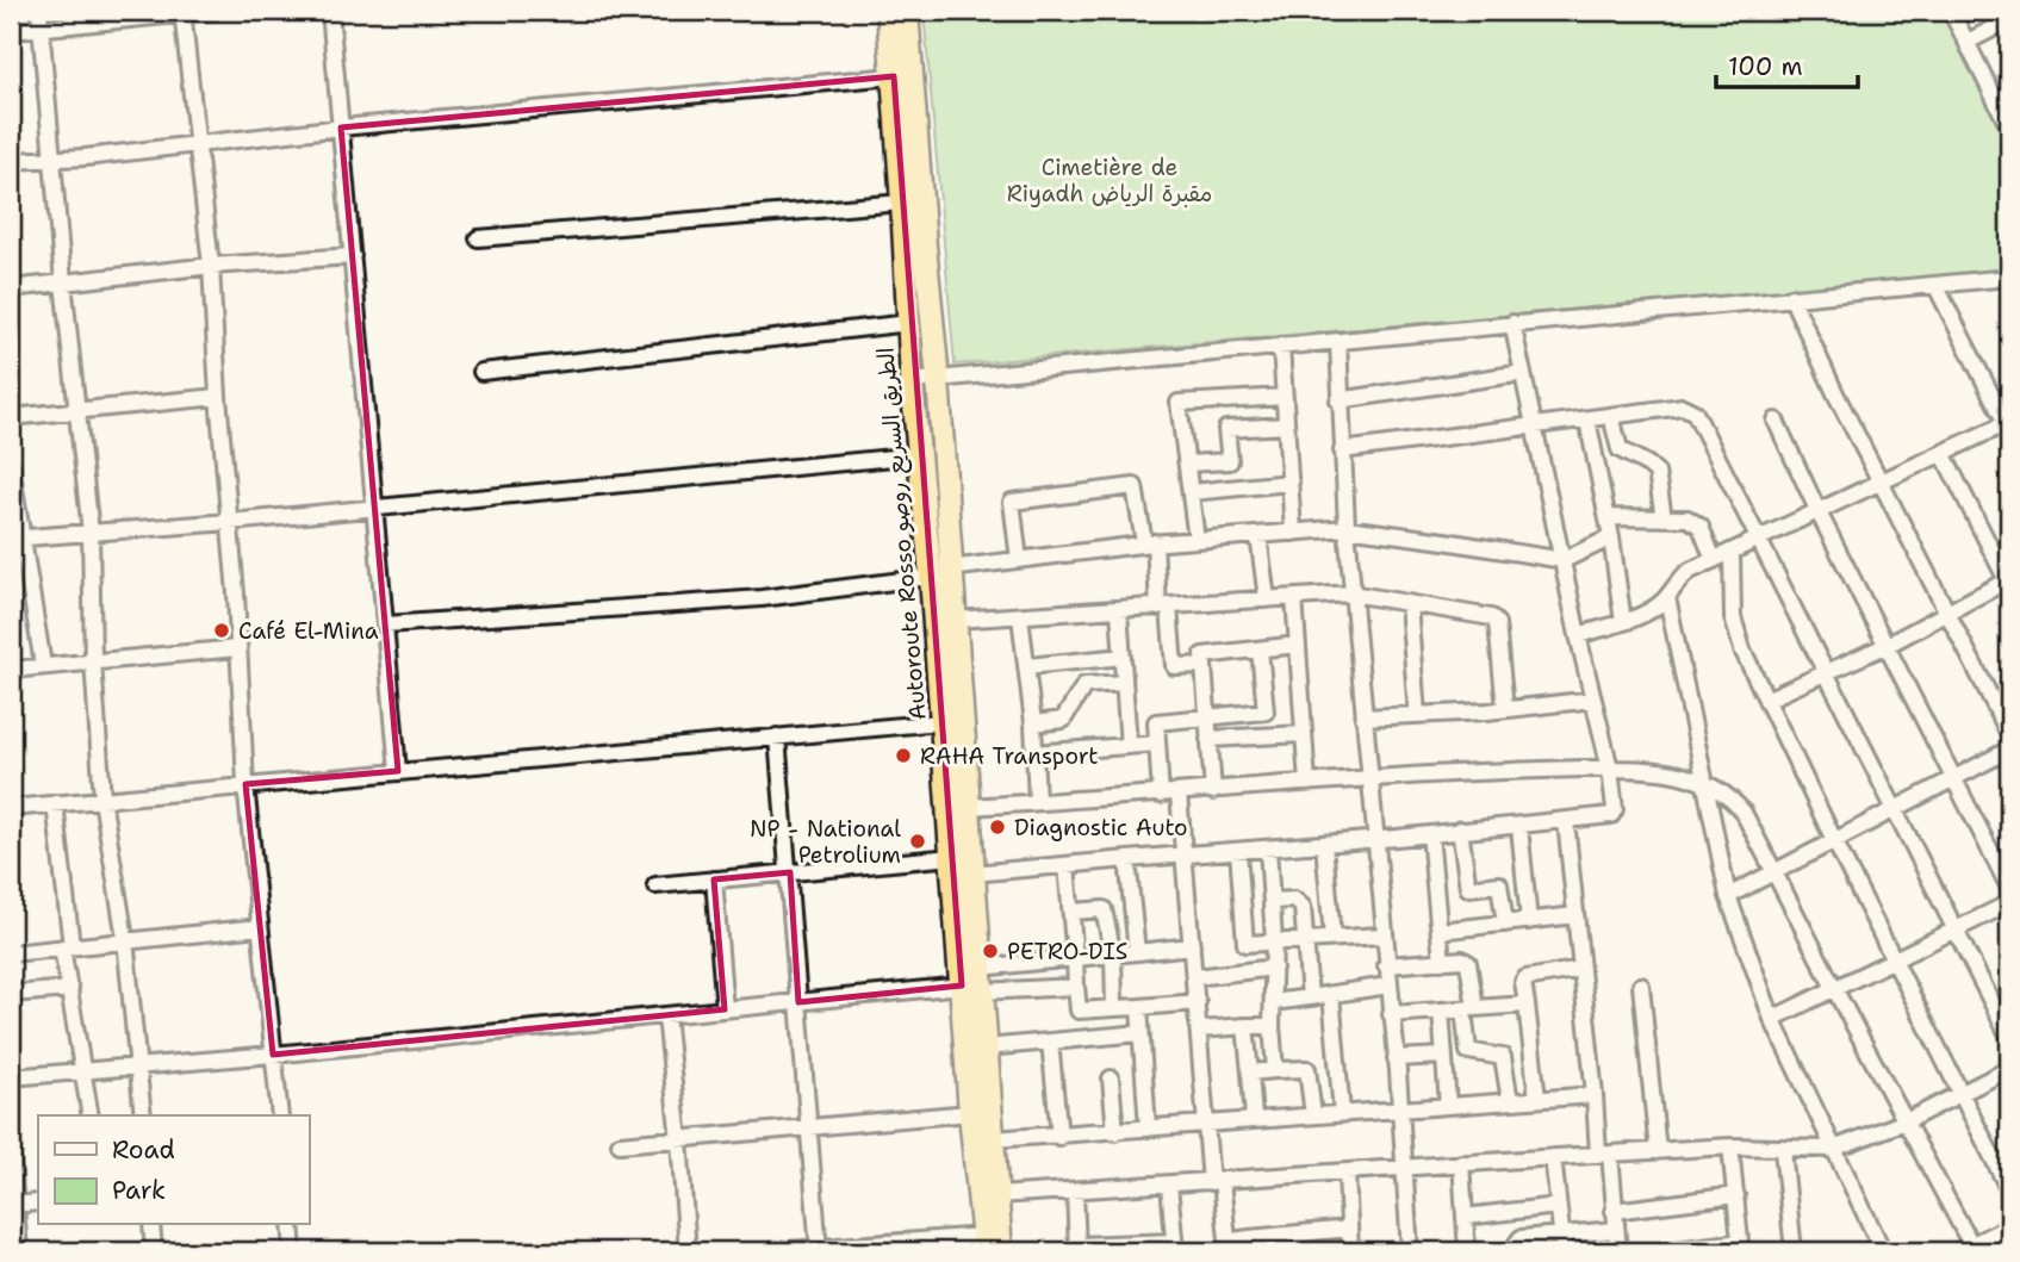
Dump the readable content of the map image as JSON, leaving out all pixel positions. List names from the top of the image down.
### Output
{
  "streets": {
    "highway": ["Autoroute Rosso الطريق السريع روصو"]
  },
  "parks": ["Cimetière de Riyadh مقبرة الرياض"],
  "places": [
    "Café El-Mina",
    "RAHA Transport",
    "Diagnostic Auto",
    "NP - National Petrolium",
    "PETRO-DIS"
  ],
  "legend": ["Road", "Park"],
  "scale_bar": "100 m"
}
